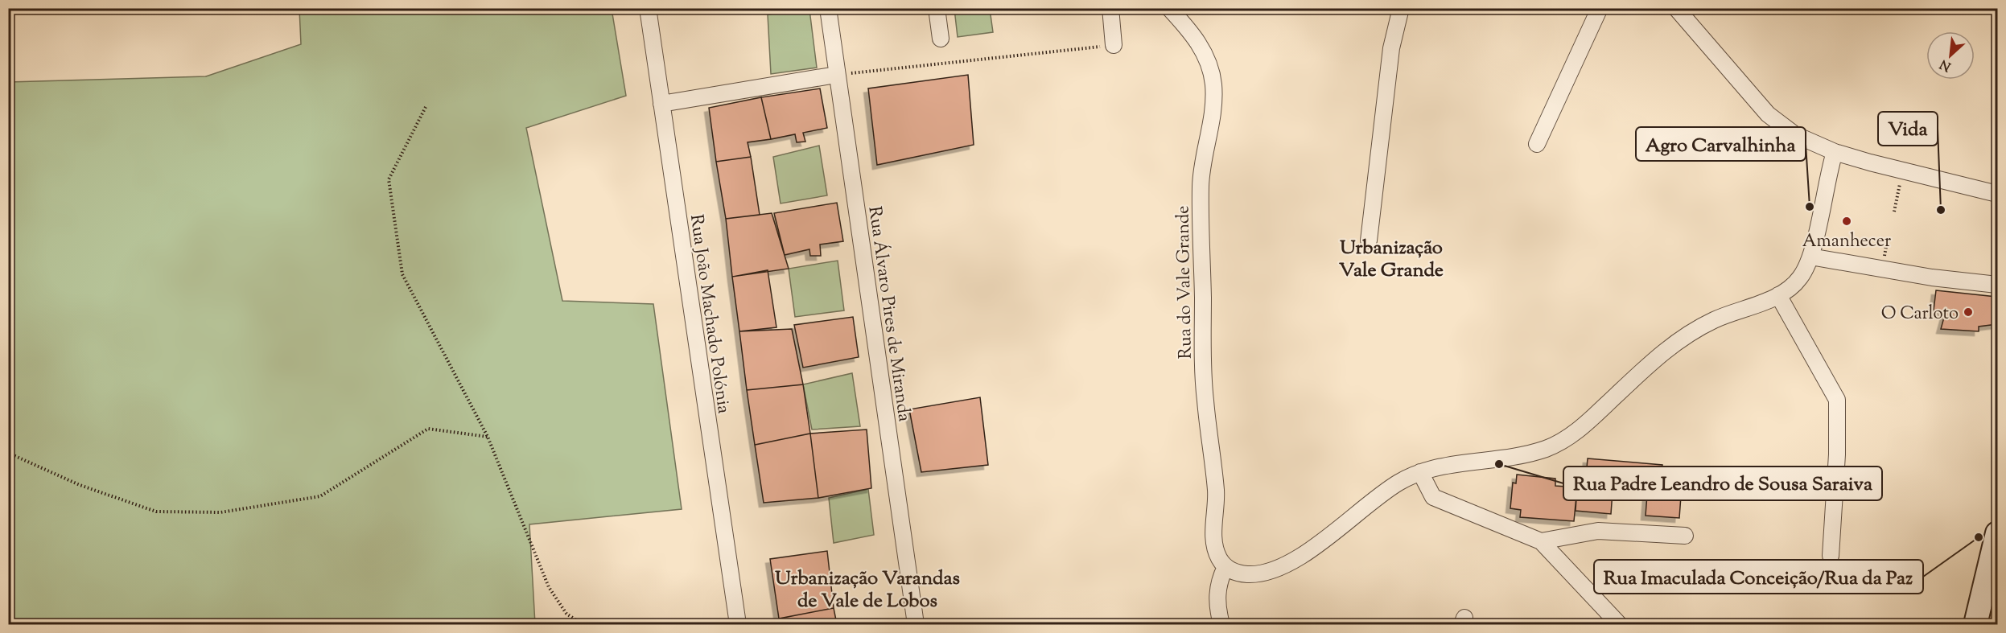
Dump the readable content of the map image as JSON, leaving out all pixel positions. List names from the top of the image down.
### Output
{
  "streets": {
    "street": ["Rua do Vale Grande", "Rua João Machado Polónia", "Rua Álvaro Pires de Miranda"]
  },
  "districts": ["Urbanização Vale Grande", "Urbanização Varandas de Vale de Lobos"],
  "places": [
    "Agro Carvalhinha",
    "Vida",
    "Amanhecer",
    "O Carloto",
    "Rua Padre Leandro de Sousa Saraiva",
    "Rua Imaculada Conceição/Rua da Paz"
  ],
  "north": "bottom left"
}
